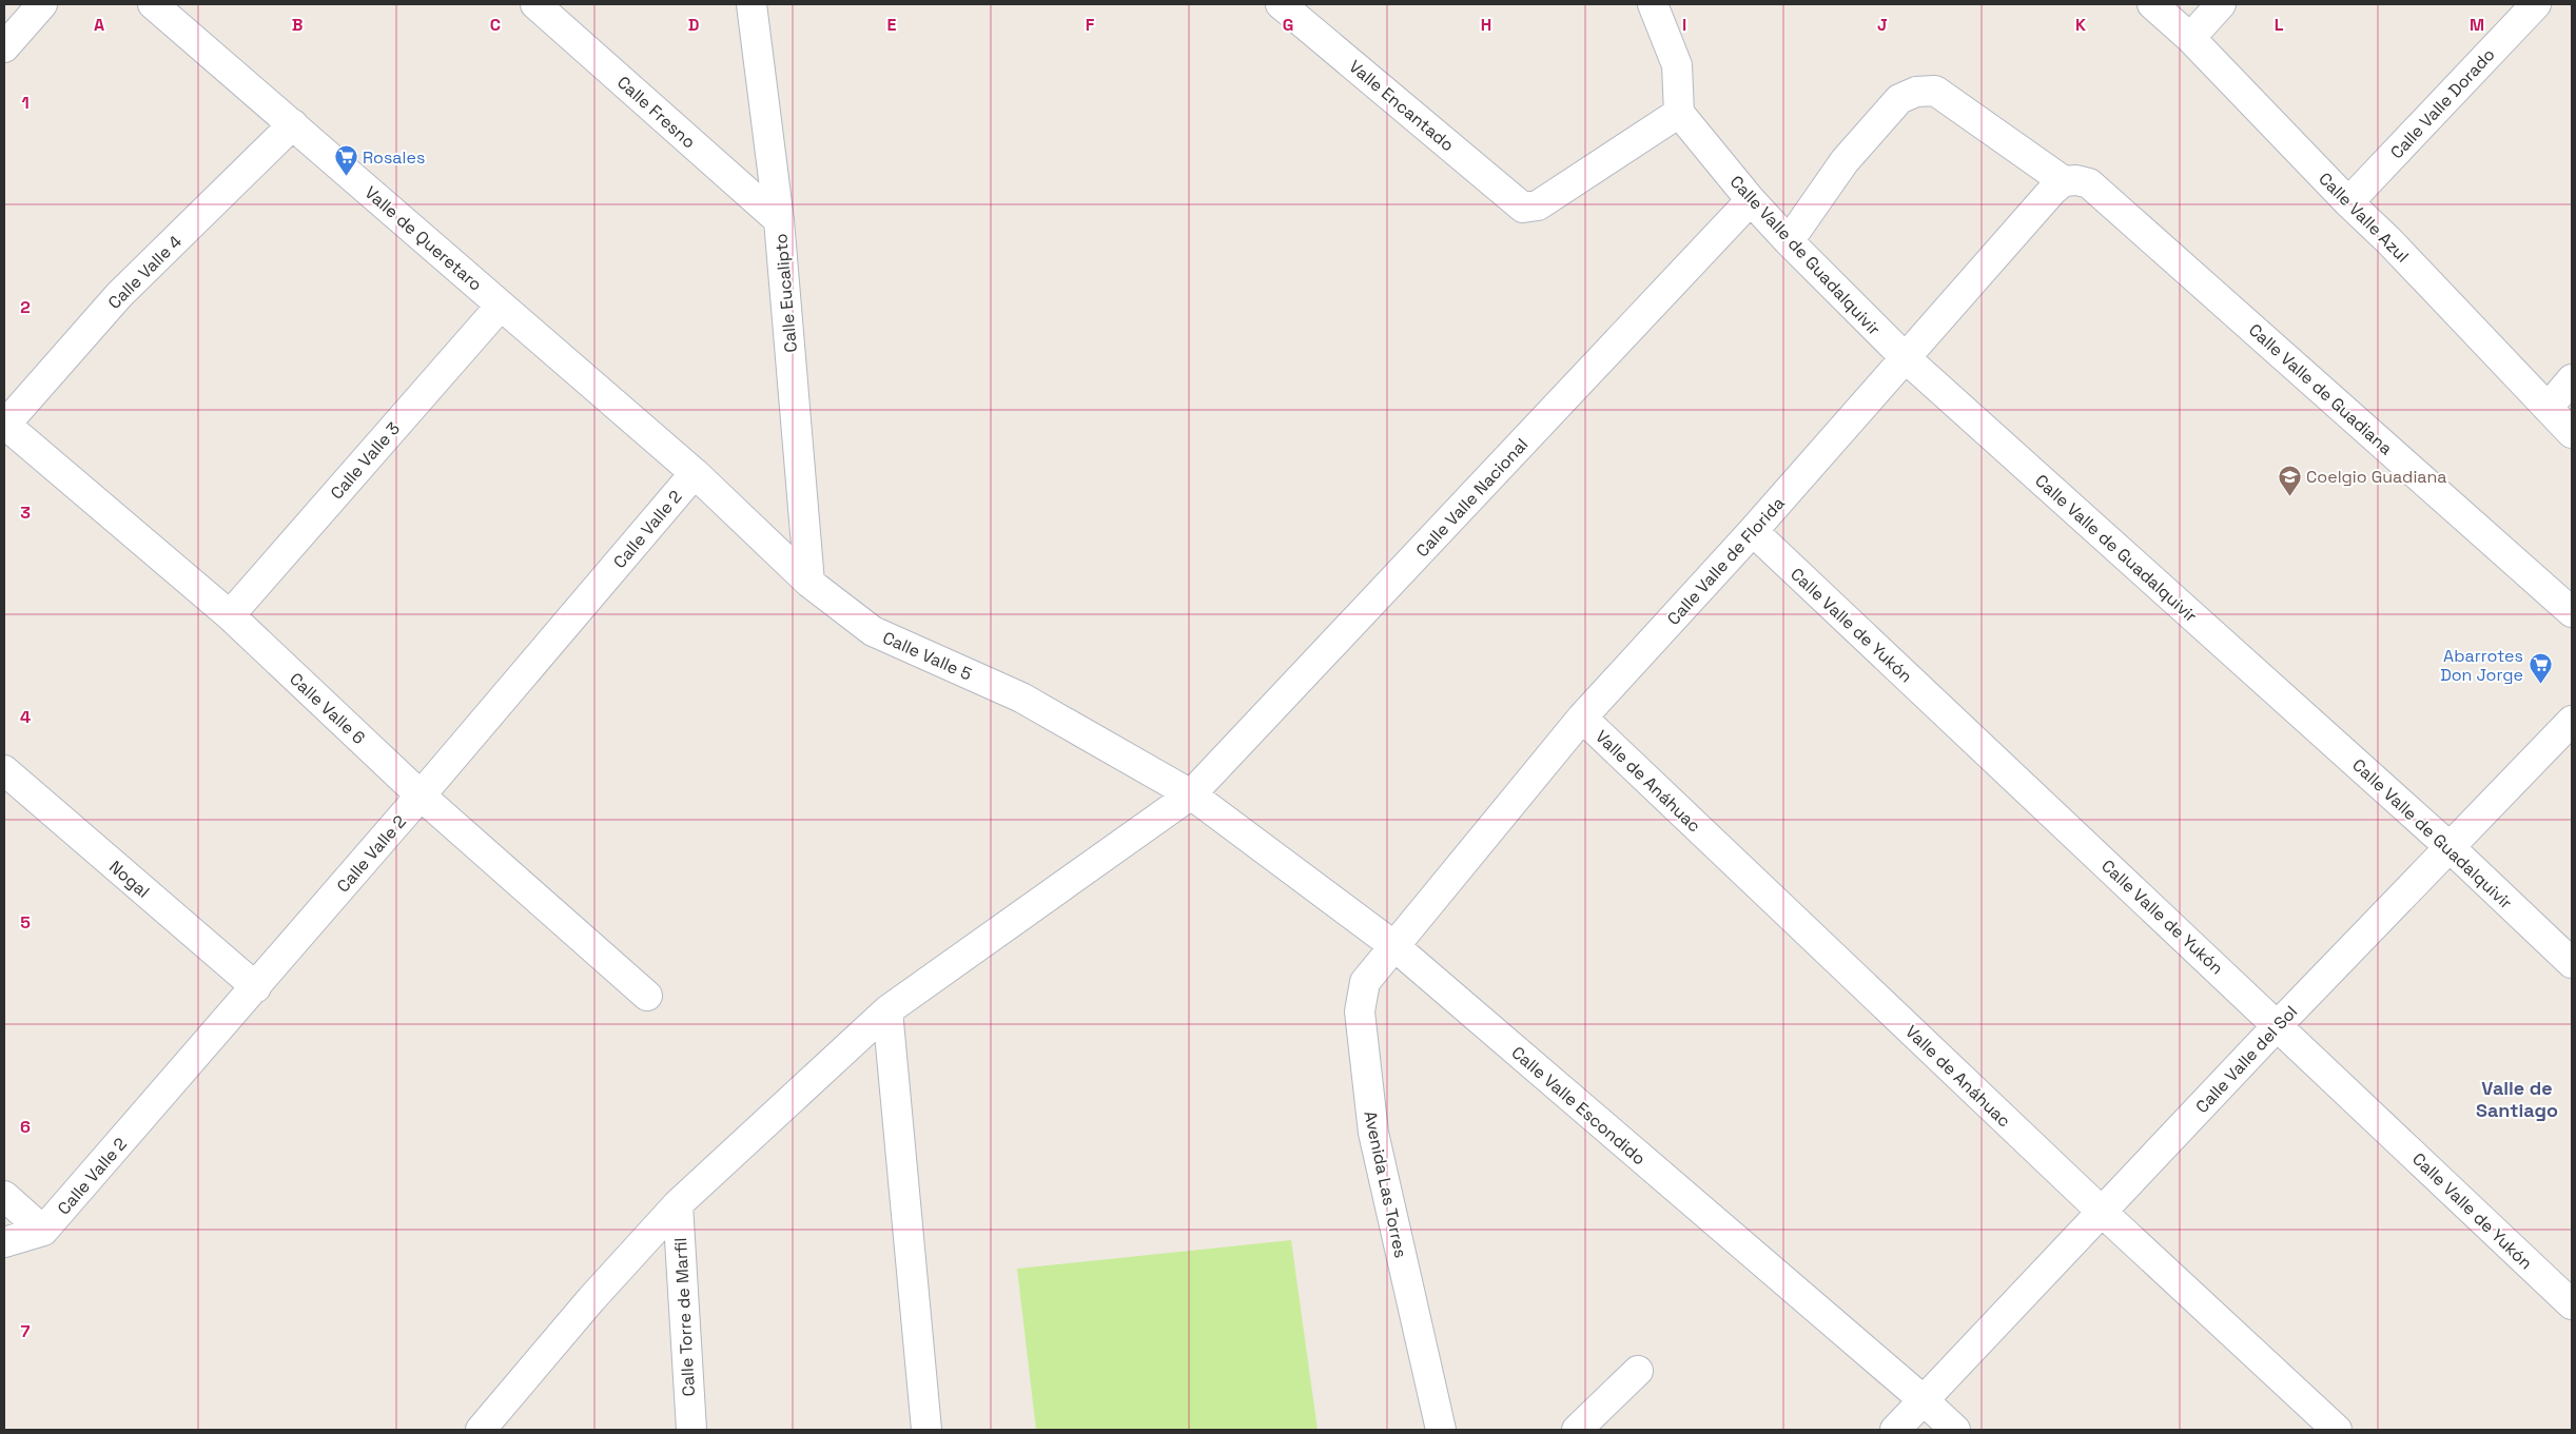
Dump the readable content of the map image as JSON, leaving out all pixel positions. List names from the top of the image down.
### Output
{
  "streets": {
    "street": [
      "Calle Valle Dorado",
      "Valle Encantado",
      "Calle Fresno",
      "Calle Valle Azul",
      "Valle de Queretaro",
      "Calle Valle de Guadalquivir",
      "Calle Valle 4",
      "Calle Eucalipto",
      "Calle Valle de Guadiana",
      "Calle Valle 3",
      "Calle Valle Nacional",
      "Calle Valle 2",
      "Calle Valle de Florida",
      "Calle Valle de Yukón",
      "Calle Valle 5",
      "Calle Valle 6",
      "Valle de Anáhuac",
      "Nogal",
      "Calle Valle del Sol",
      "Calle Valle Escondido",
      "Avenida Las Torres",
      "Calle Torre de Marfil"
    ]
  },
  "crossings": [
    ["Calle Valle Dorado", "Calle Valle Azul"],
    ["Valle Encantado", "Calle Valle de Guadalquivir"],
    ["Calle Fresno", "Calle Eucalipto"],
    ["Valle de Queretaro", "Calle Valle 4"],
    ["Valle de Queretaro", "Calle Valle 3"],
    ["Valle de Queretaro", "Calle Valle 2"],
    ["Valle de Queretaro", "Calle Valle 5"],
    ["Calle Valle de Guadalquivir", "Calle Valle Nacional"],
    ["Calle Valle de Guadalquivir", "Calle Valle de Florida"],
    ["Calle Valle de Guadalquivir", "Calle Valle del Sol"],
    ["Calle Valle 4", "Calle Valle 6"],
    ["Calle Eucalipto", "Calle Valle 5"],
    ["Calle Valle de Guadiana", "Calle Valle de Florida"],
    ["Calle Valle 3", "Calle Valle 6"],
    ["Calle Valle Nacional", "Calle Valle 5"],
    ["Calle Valle Nacional", "Calle Valle Escondido"],
    ["Calle Valle Nacional", "Calle Torre de Marfil"],
    ["Calle Valle 2", "Calle Valle 5"],
    ["Calle Valle 2", "Calle Valle 6"],
    ["Calle Valle 2", "Nogal"],
    ["Calle Valle de Florida", "Calle Valle de Yukón"],
    ["Calle Valle de Florida", "Valle de Anáhuac"],
    ["Calle Valle de Florida", "Calle Valle Escondido"],
    ["Calle Valle de Florida", "Avenida Las Torres"],
    ["Calle Valle de Yukón", "Calle Valle del Sol"],
    ["Calle Valle 5", "Calle Valle Escondido"],
    ["Valle de Anáhuac", "Calle Valle del Sol"],
    ["Calle Valle del Sol", "Calle Valle Escondido"],
    ["Calle Valle Escondido", "Avenida Las Torres"]
  ],
  "districts": ["Valle de Santiago"],
  "places": {
    "supermarket": ["Rosales", "Abarrotes Don Jorge"],
    "school or university": ["Coelgio Guadiana"]
  },
  "grid": {
    "columns": [
      "A",
      "B",
      "C",
      "D",
      "E",
      "F",
      "G",
      "H",
      "I",
      "J",
      "K",
      "L",
      "M"
    ],
    "rows": [
      "1",
      "2",
      "3",
      "4",
      "5",
      "6",
      "7"
    ]
  }
}
